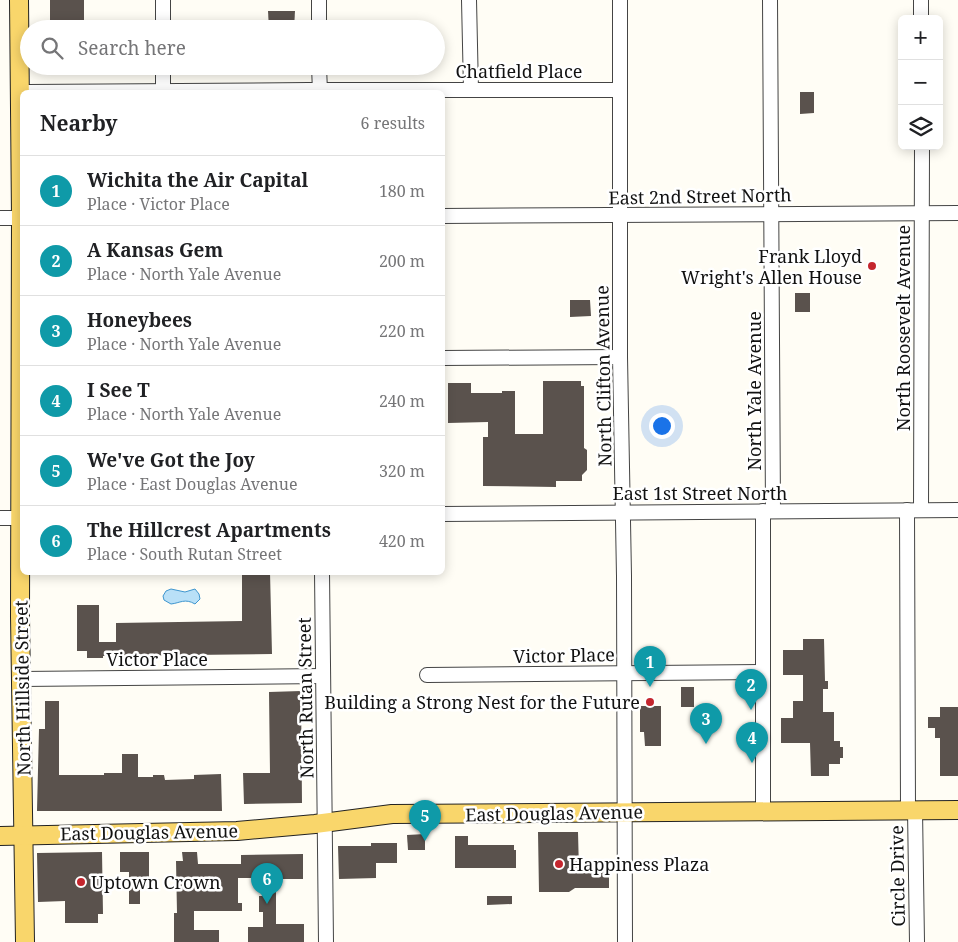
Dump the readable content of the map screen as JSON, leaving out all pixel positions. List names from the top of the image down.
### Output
{
  "streets": {
    "main road": ["North Hillside Street", "East Douglas Avenue"],
    "street": [
      "Chatfield Place",
      "East 2nd Street North",
      "North Roosevelt Avenue",
      "North Clifton Avenue",
      "North Yale Avenue",
      "East 1st Street North",
      "Victor Place",
      "North Rutan Street",
      "Circle Drive"
    ]
  },
  "crossings": [
    ["Chatfield Place", "North Clifton Avenue"],
    ["East 2nd Street North", "North Roosevelt Avenue"],
    ["East 2nd Street North", "North Clifton Avenue"],
    ["East 2nd Street North", "North Yale Avenue"],
    ["North Roosevelt Avenue", "East 1st Street North"],
    ["North Clifton Avenue", "East 1st Street North"],
    ["North Clifton Avenue", "Victor Place"],
    ["North Clifton Avenue", "East Douglas Avenue"],
    ["North Yale Avenue", "East 1st Street North"],
    ["North Yale Avenue", "Victor Place"],
    ["North Yale Avenue", "East Douglas Avenue"],
    ["Victor Place", "North Hillside Street"],
    ["Victor Place", "North Rutan Street"],
    ["North Hillside Street", "East Douglas Avenue"],
    ["North Rutan Street", "East Douglas Avenue"],
    ["East Douglas Avenue", "Circle Drive"]
  ],
  "places": [
    "Frank Lloyd Wright's Allen House",
    "Building a Strong Nest for the Future",
    "Happiness Plaza",
    "Uptown Crown"
  ],
  "page": {
    "map_buttons": ["+", "−"],
    "search": "Search here",
    "heading": ["Nearby", "6 results"],
    "list": [
      {
        "mark": "1",
        "name": "Wichita the Air Capital",
        "note": "Place · Victor Place",
        "value": "180 m"
      },
      {
        "mark": "2",
        "name": "A Kansas Gem",
        "note": "Place · North Yale Avenue",
        "value": "200 m"
      },
      {
        "mark": "3",
        "name": "Honeybees",
        "note": "Place · North Yale Avenue",
        "value": "220 m"
      },
      {
        "mark": "4",
        "name": "I See T",
        "note": "Place · North Yale Avenue",
        "value": "240 m"
      },
      {
        "mark": "5",
        "name": "We've Got the Joy",
        "note": "Place · East Douglas Avenue",
        "value": "320 m"
      },
      {
        "mark": "6",
        "name": "The Hillcrest Apartments",
        "note": "Place · South Rutan Street",
        "value": "420 m"
      }
    ],
    "pins": [
      "1",
      "2",
      "3",
      "4",
      "5",
      "6"
    ]
  }
}
